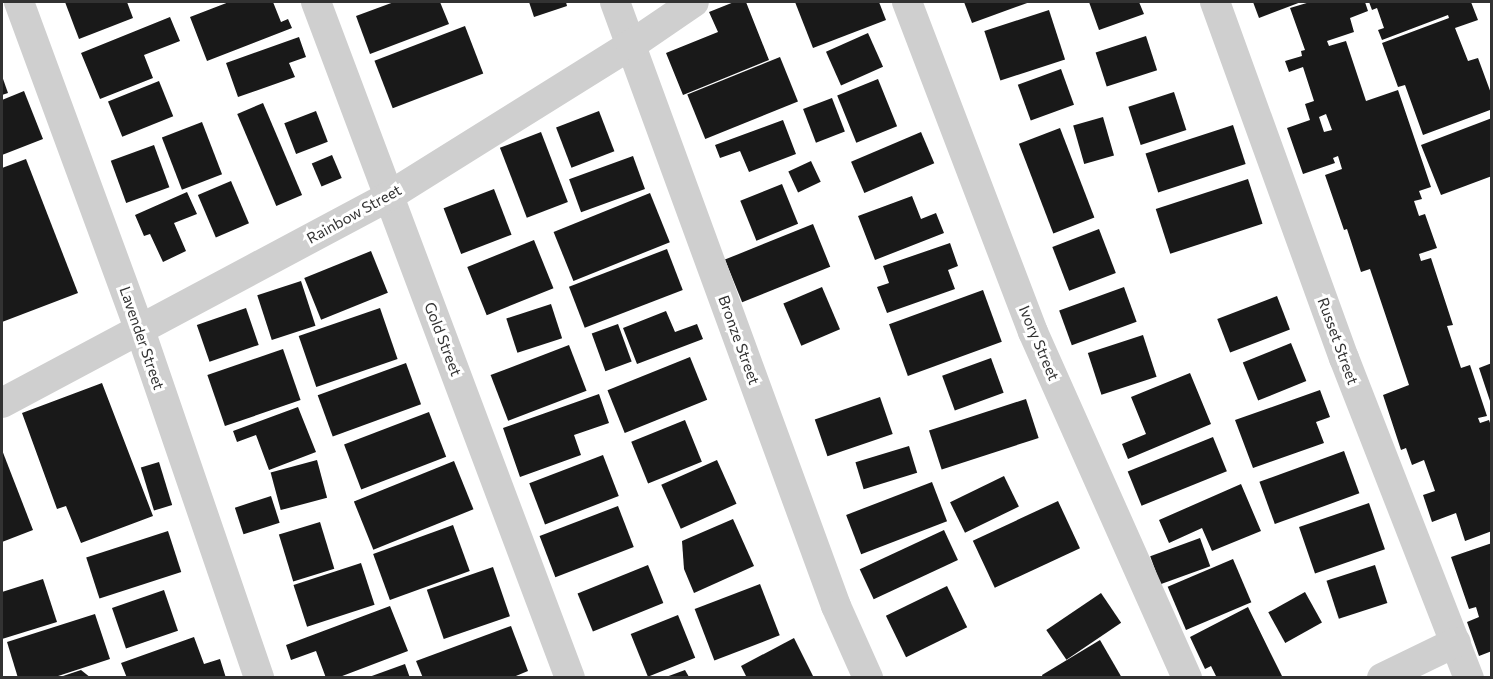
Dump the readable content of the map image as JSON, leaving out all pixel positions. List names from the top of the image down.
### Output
{
  "streets": {
    "street": [
      "Rainbow Street",
      "Lavender Street",
      "Gold Street",
      "Bronze Street",
      "Russet Street",
      "Ivory Street"
    ]
  },
  "crossings": [
    ["Rainbow Street", "Lavender Street"],
    ["Rainbow Street", "Gold Street"],
    ["Rainbow Street", "Bronze Street"]
  ]
}
